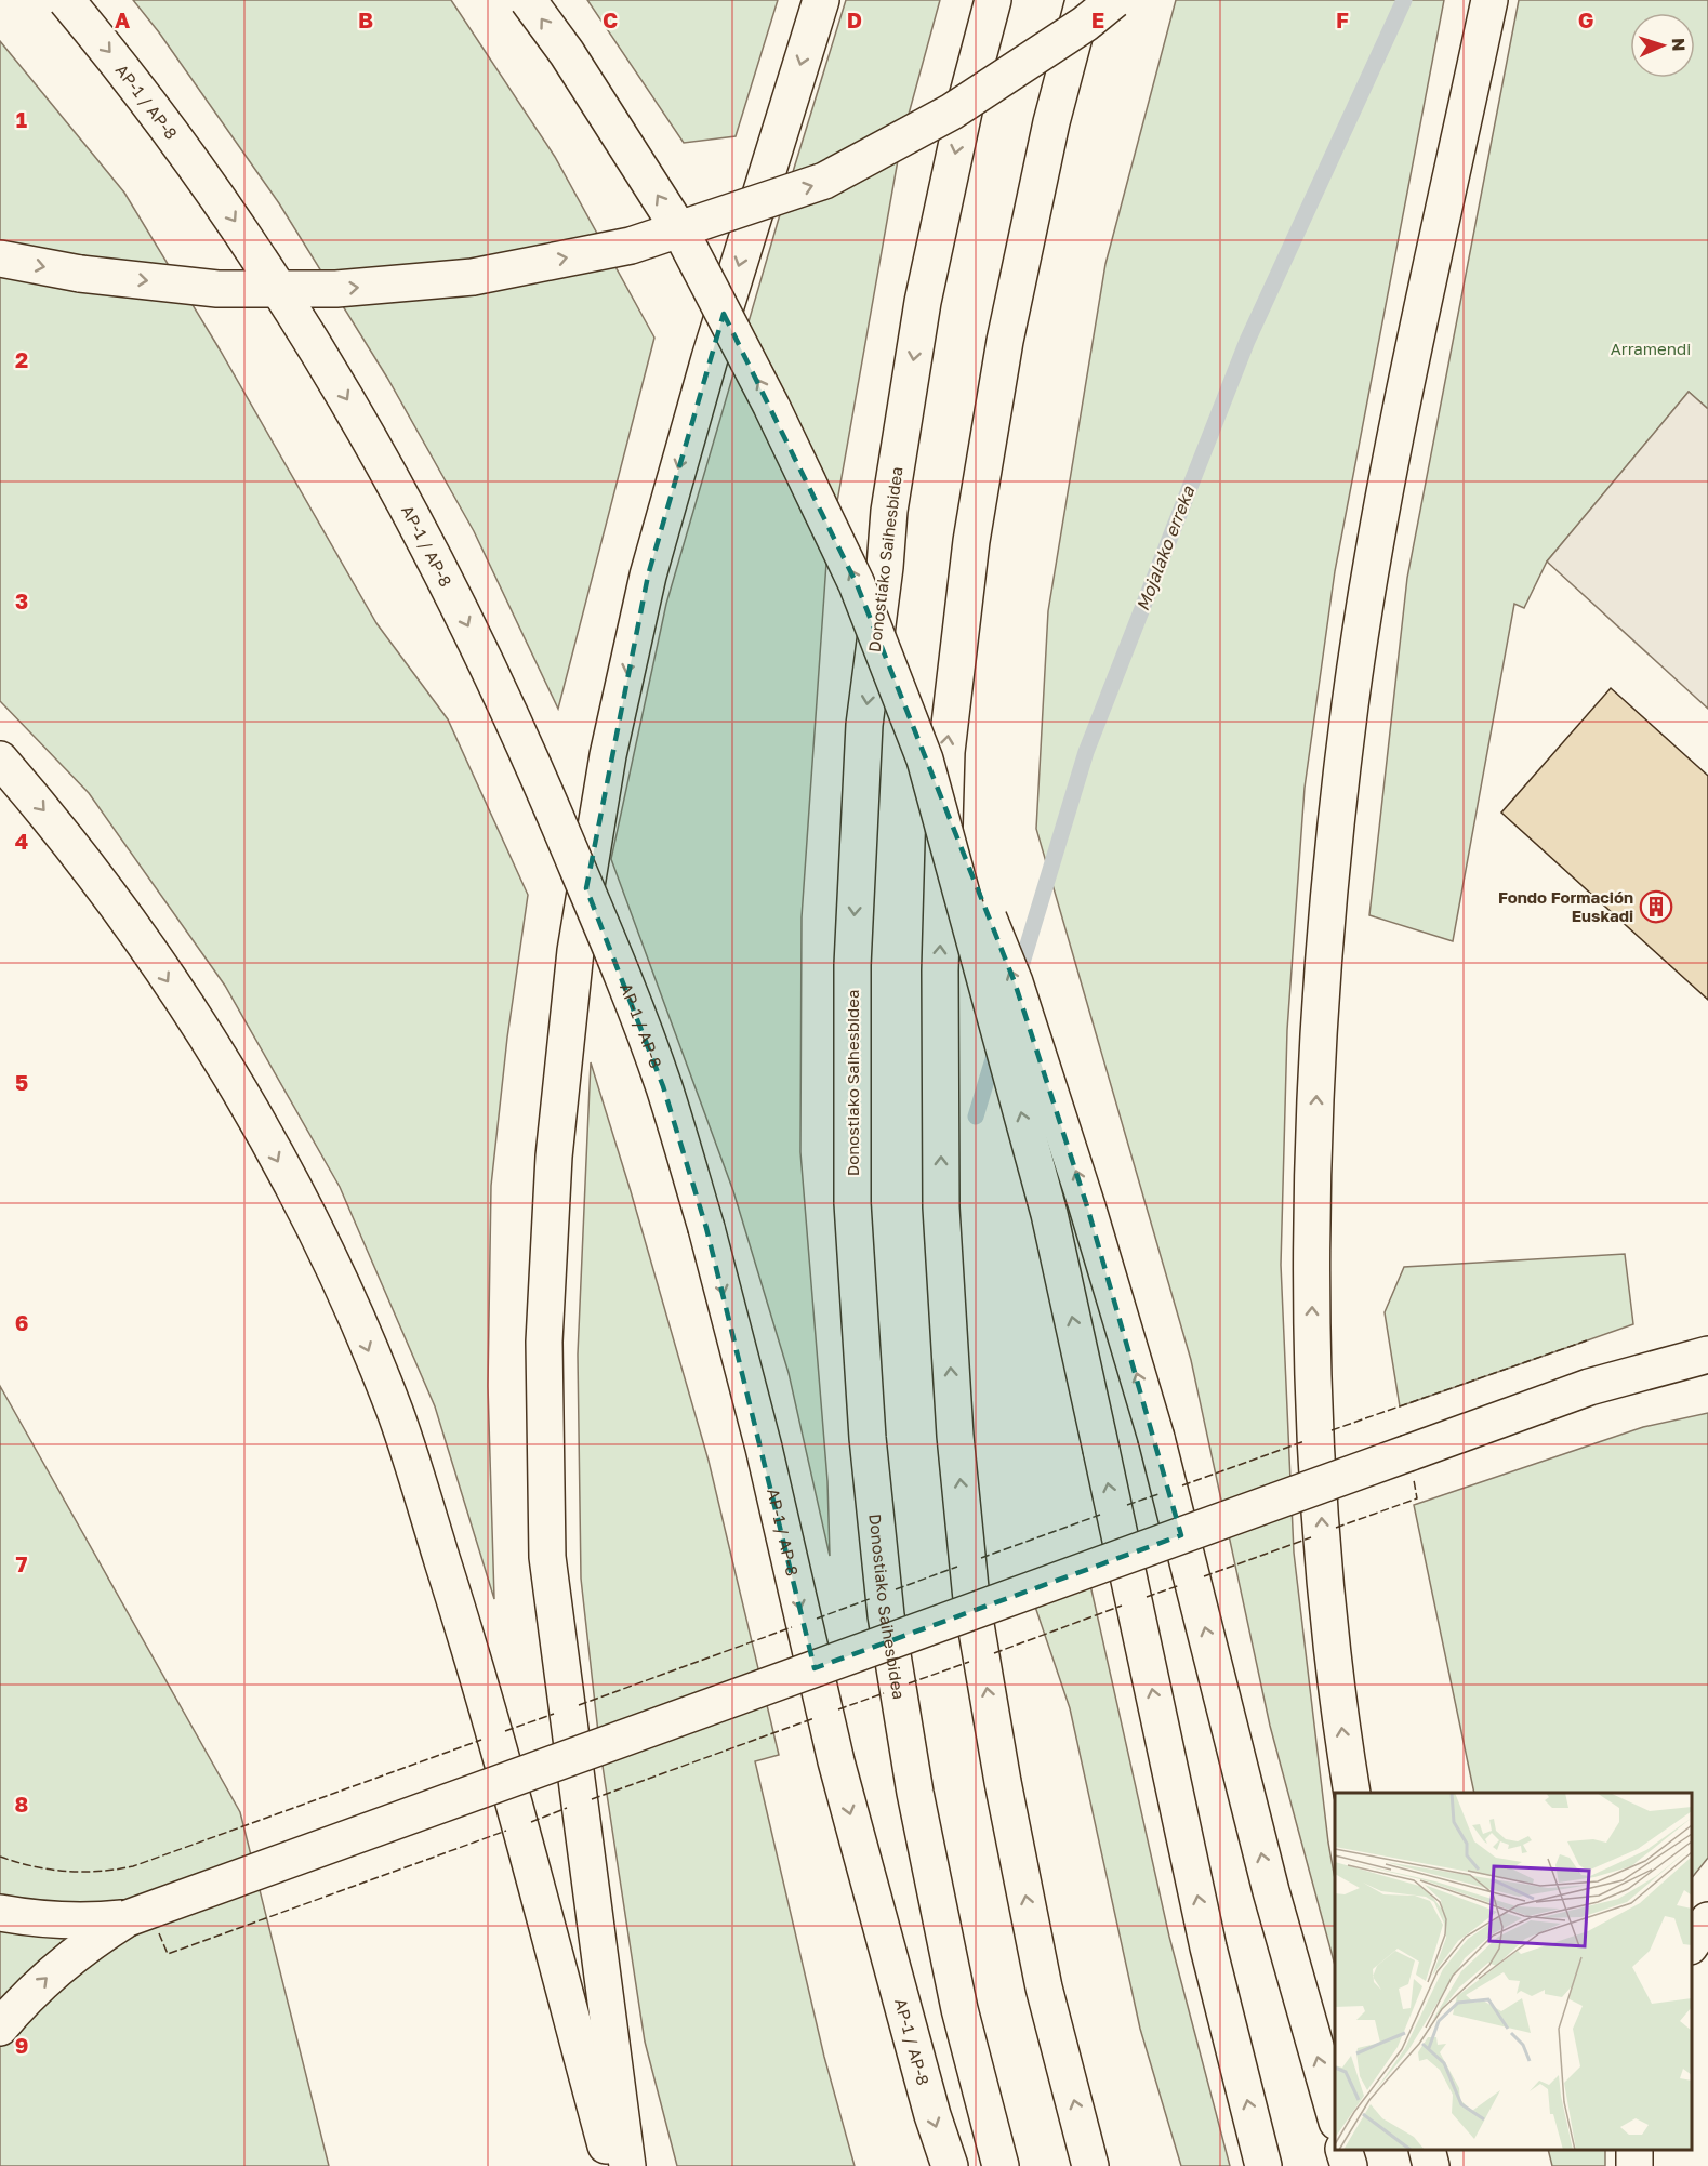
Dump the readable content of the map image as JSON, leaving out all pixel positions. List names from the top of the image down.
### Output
{
  "streets": {
    "main road": ["AP-1 / AP-8", "Donostiako Saihesbidea"]
  },
  "water": ["Mojalako erreka"],
  "parks": ["Arramendi"],
  "places": {
    "building": ["Fondo Formación Euskadi"]
  },
  "north": "right",
  "grid": {
    "columns": [
      "A",
      "B",
      "C",
      "D",
      "E",
      "F",
      "G"
    ],
    "rows": [
      "1",
      "2",
      "3",
      "4",
      "5",
      "6",
      "7",
      "8",
      "9"
    ]
  }
}
